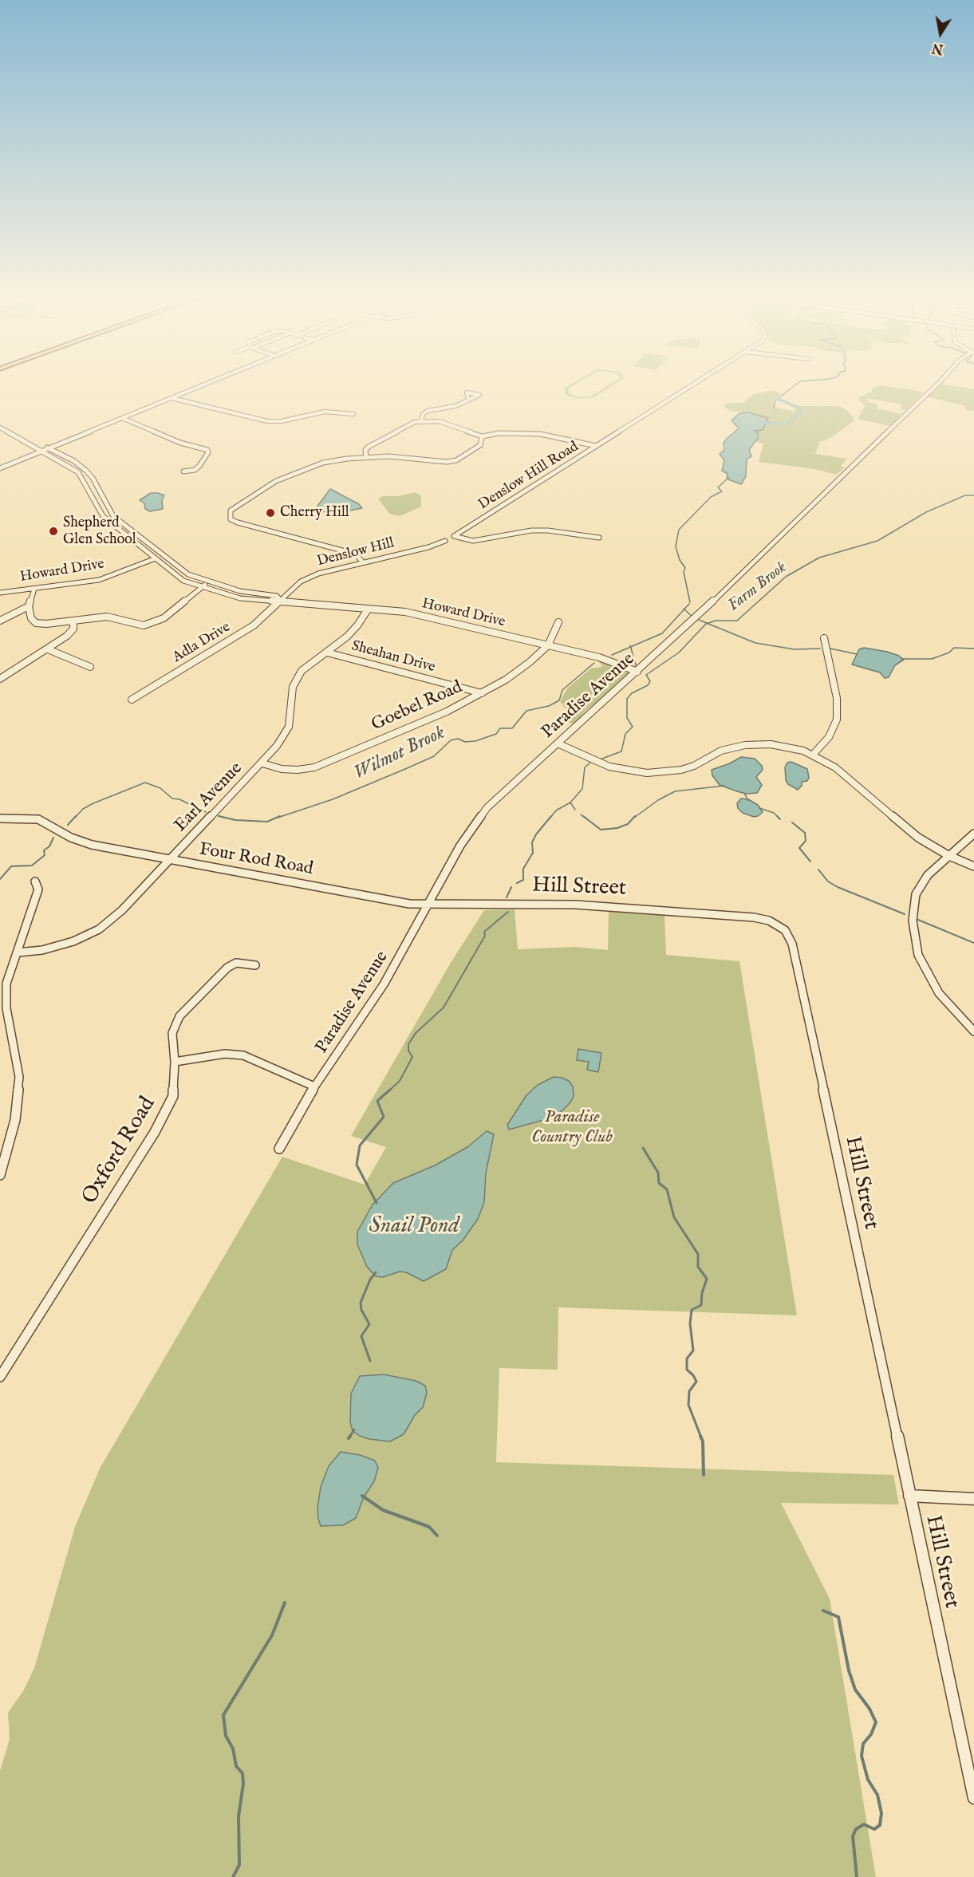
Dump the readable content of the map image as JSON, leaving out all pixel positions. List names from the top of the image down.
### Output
{
  "streets": {
    "street": [
      "Denslow Hill Road",
      "Denslow Hill",
      "Howard Drive",
      "Adla Drive",
      "Sheahan Drive",
      "Paradise Avenue",
      "Goebel Road",
      "Earl Avenue",
      "Four Rod Road",
      "Hill Street",
      "Oxford Road"
    ]
  },
  "crossings": [
    ["Denslow Hill", "Howard Drive"],
    ["Denslow Hill", "Adla Drive"],
    ["Howard Drive", "Adla Drive"],
    ["Howard Drive", "Paradise Avenue"],
    ["Howard Drive", "Goebel Road"],
    ["Howard Drive", "Earl Avenue"],
    ["Sheahan Drive", "Goebel Road"],
    ["Sheahan Drive", "Earl Avenue"],
    ["Paradise Avenue", "Four Rod Road"],
    ["Paradise Avenue", "Hill Street"],
    ["Goebel Road", "Earl Avenue"],
    ["Earl Avenue", "Four Rod Road"],
    ["Four Rod Road", "Hill Street"]
  ],
  "water": ["Farm Brook", "Wilmot Brook", "Snail Pond"],
  "parks": ["Paradise Country Club"],
  "places": ["Cherry Hill", "Shepherd Glen School"],
  "north": "bottom"
}
